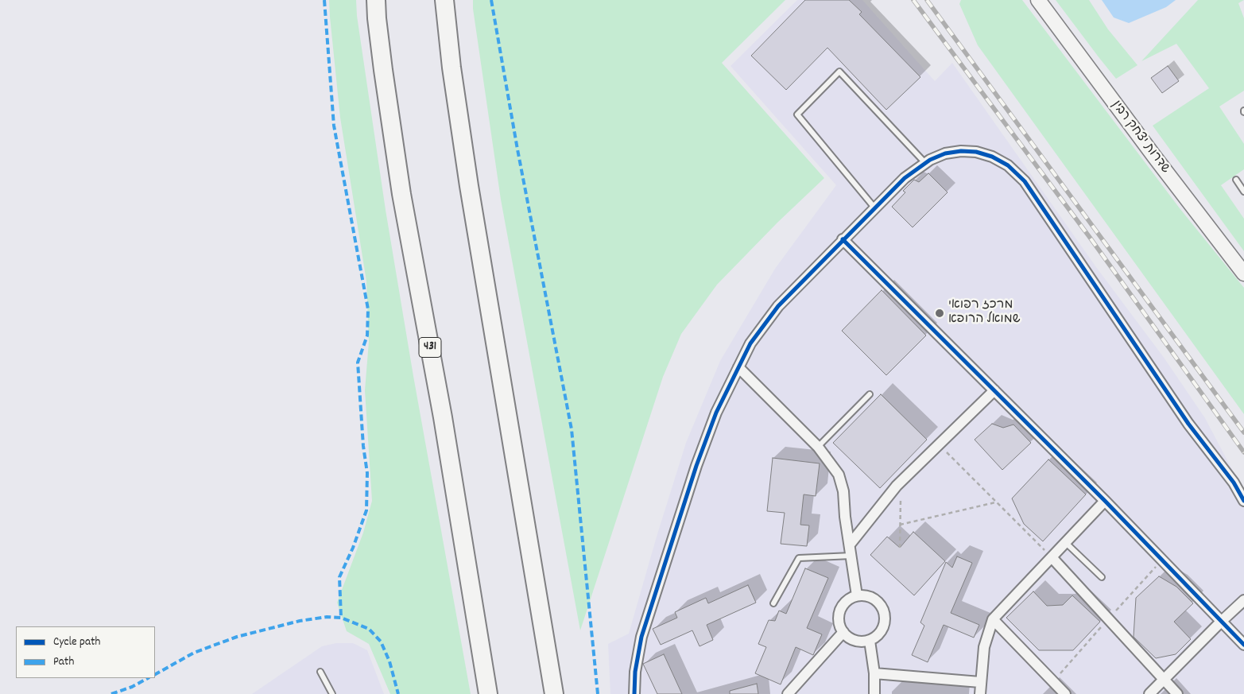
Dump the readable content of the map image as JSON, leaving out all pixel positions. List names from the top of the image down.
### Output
{
  "streets": {
    "highway": ["431"],
    "main road": ["שדרות יצחק רבין"]
  },
  "places": ["מרכז רפואי שמואל הרופא"],
  "legend": ["Cycle path", "Path"]
}
